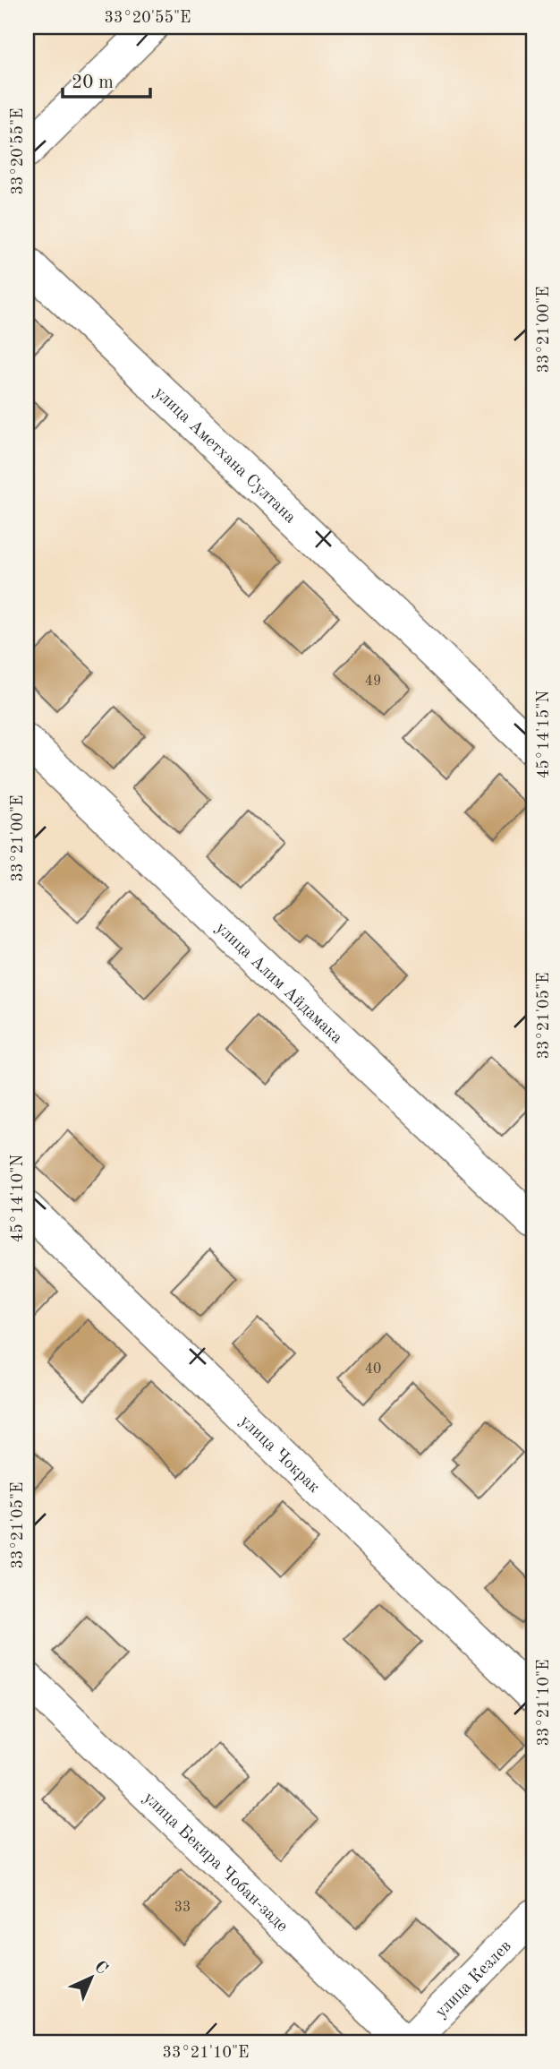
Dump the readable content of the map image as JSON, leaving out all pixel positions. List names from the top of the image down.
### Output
{
  "streets": {
    "street": [
      "улица Аметхана Султана",
      "улица Алим Айдамака",
      "улица Чокрак",
      "улица Бекира Чобан-заде",
      "улица Кезлев"
    ]
  },
  "house_numbers": ["49", "40", "33"],
  "scale_bar": "20 m",
  "north": "top right",
  "coordinates": [
    "33°20'55\"E",
    "33°21'00\"E",
    "45°14'15\"N",
    "33°21'05\"E",
    "45°14'10\"N",
    "33°21'10\"E"
  ]
}
